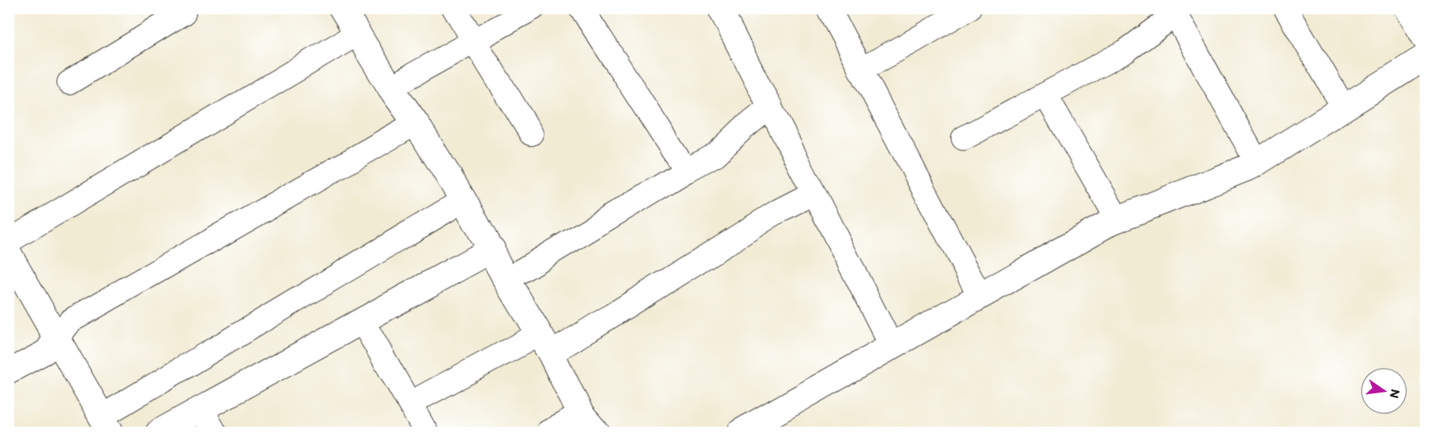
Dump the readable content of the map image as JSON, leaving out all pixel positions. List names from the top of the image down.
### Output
{
  "north": "right"
}
